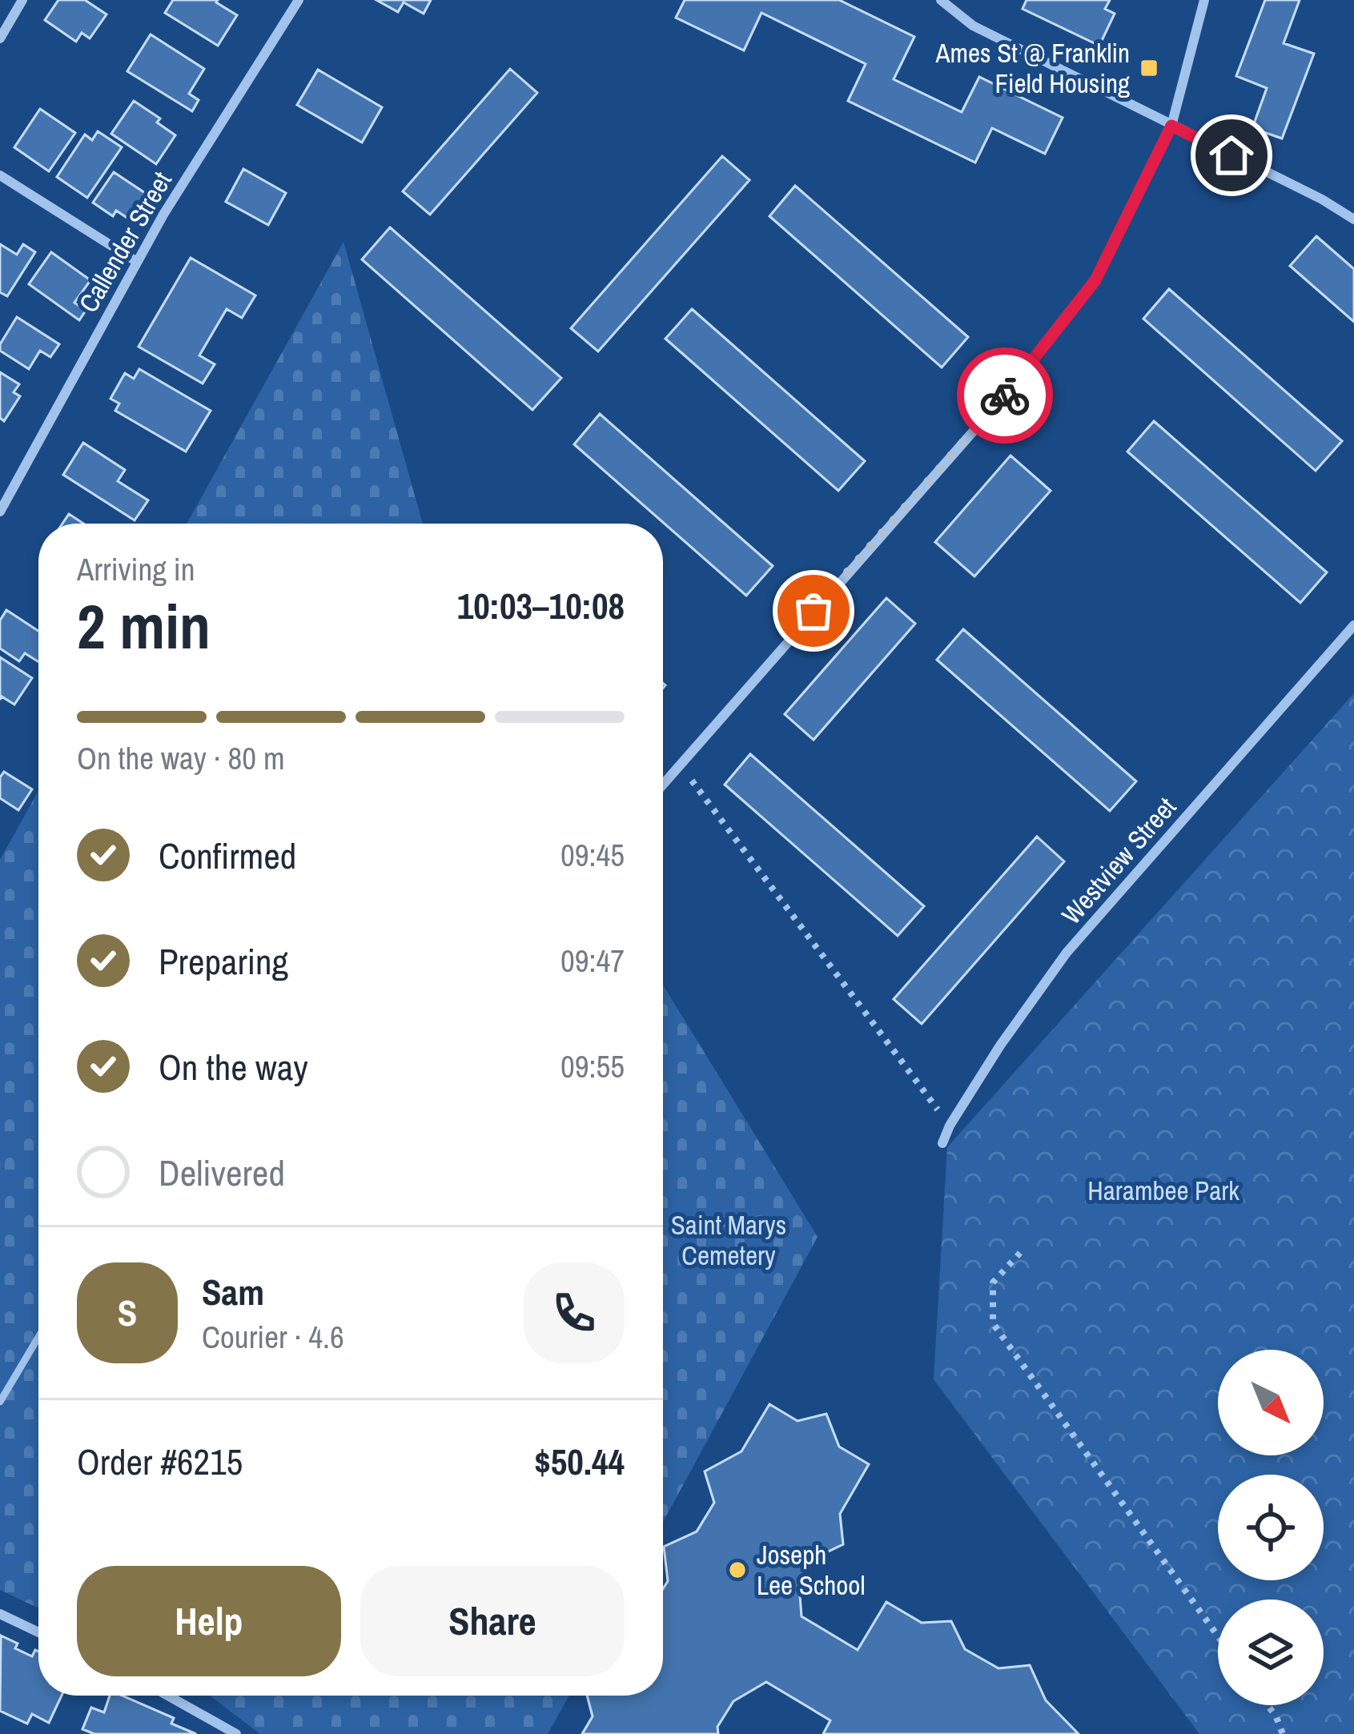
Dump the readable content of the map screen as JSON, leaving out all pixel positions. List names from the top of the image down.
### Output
{
  "streets": {
    "street": ["Callender Street", "Westview Street"]
  },
  "parks": ["Harambee Park", "Saint Marys Cemetery"],
  "places": {
    "transit": ["Ames St @ Franklin Field Housing"],
    "other": ["Joseph Lee School"]
  },
  "north": "bottom right",
  "page": {
    "heading": ["2 min", "Arriving in", "10:03–10:08"],
    "panel": [
      "Sam",
      "Courier · 4.6",
      "Order #6215",
      "$50.44"
    ],
    "bar": "On the way · 80 m",
    "list": [
      ["Confirmed", "09:45"],
      ["Preparing", "09:47"],
      ["On the way", "09:55"],
      "Delivered"
    ],
    "round": "S",
    "buttons": ["Help", "Share"]
  }
}
